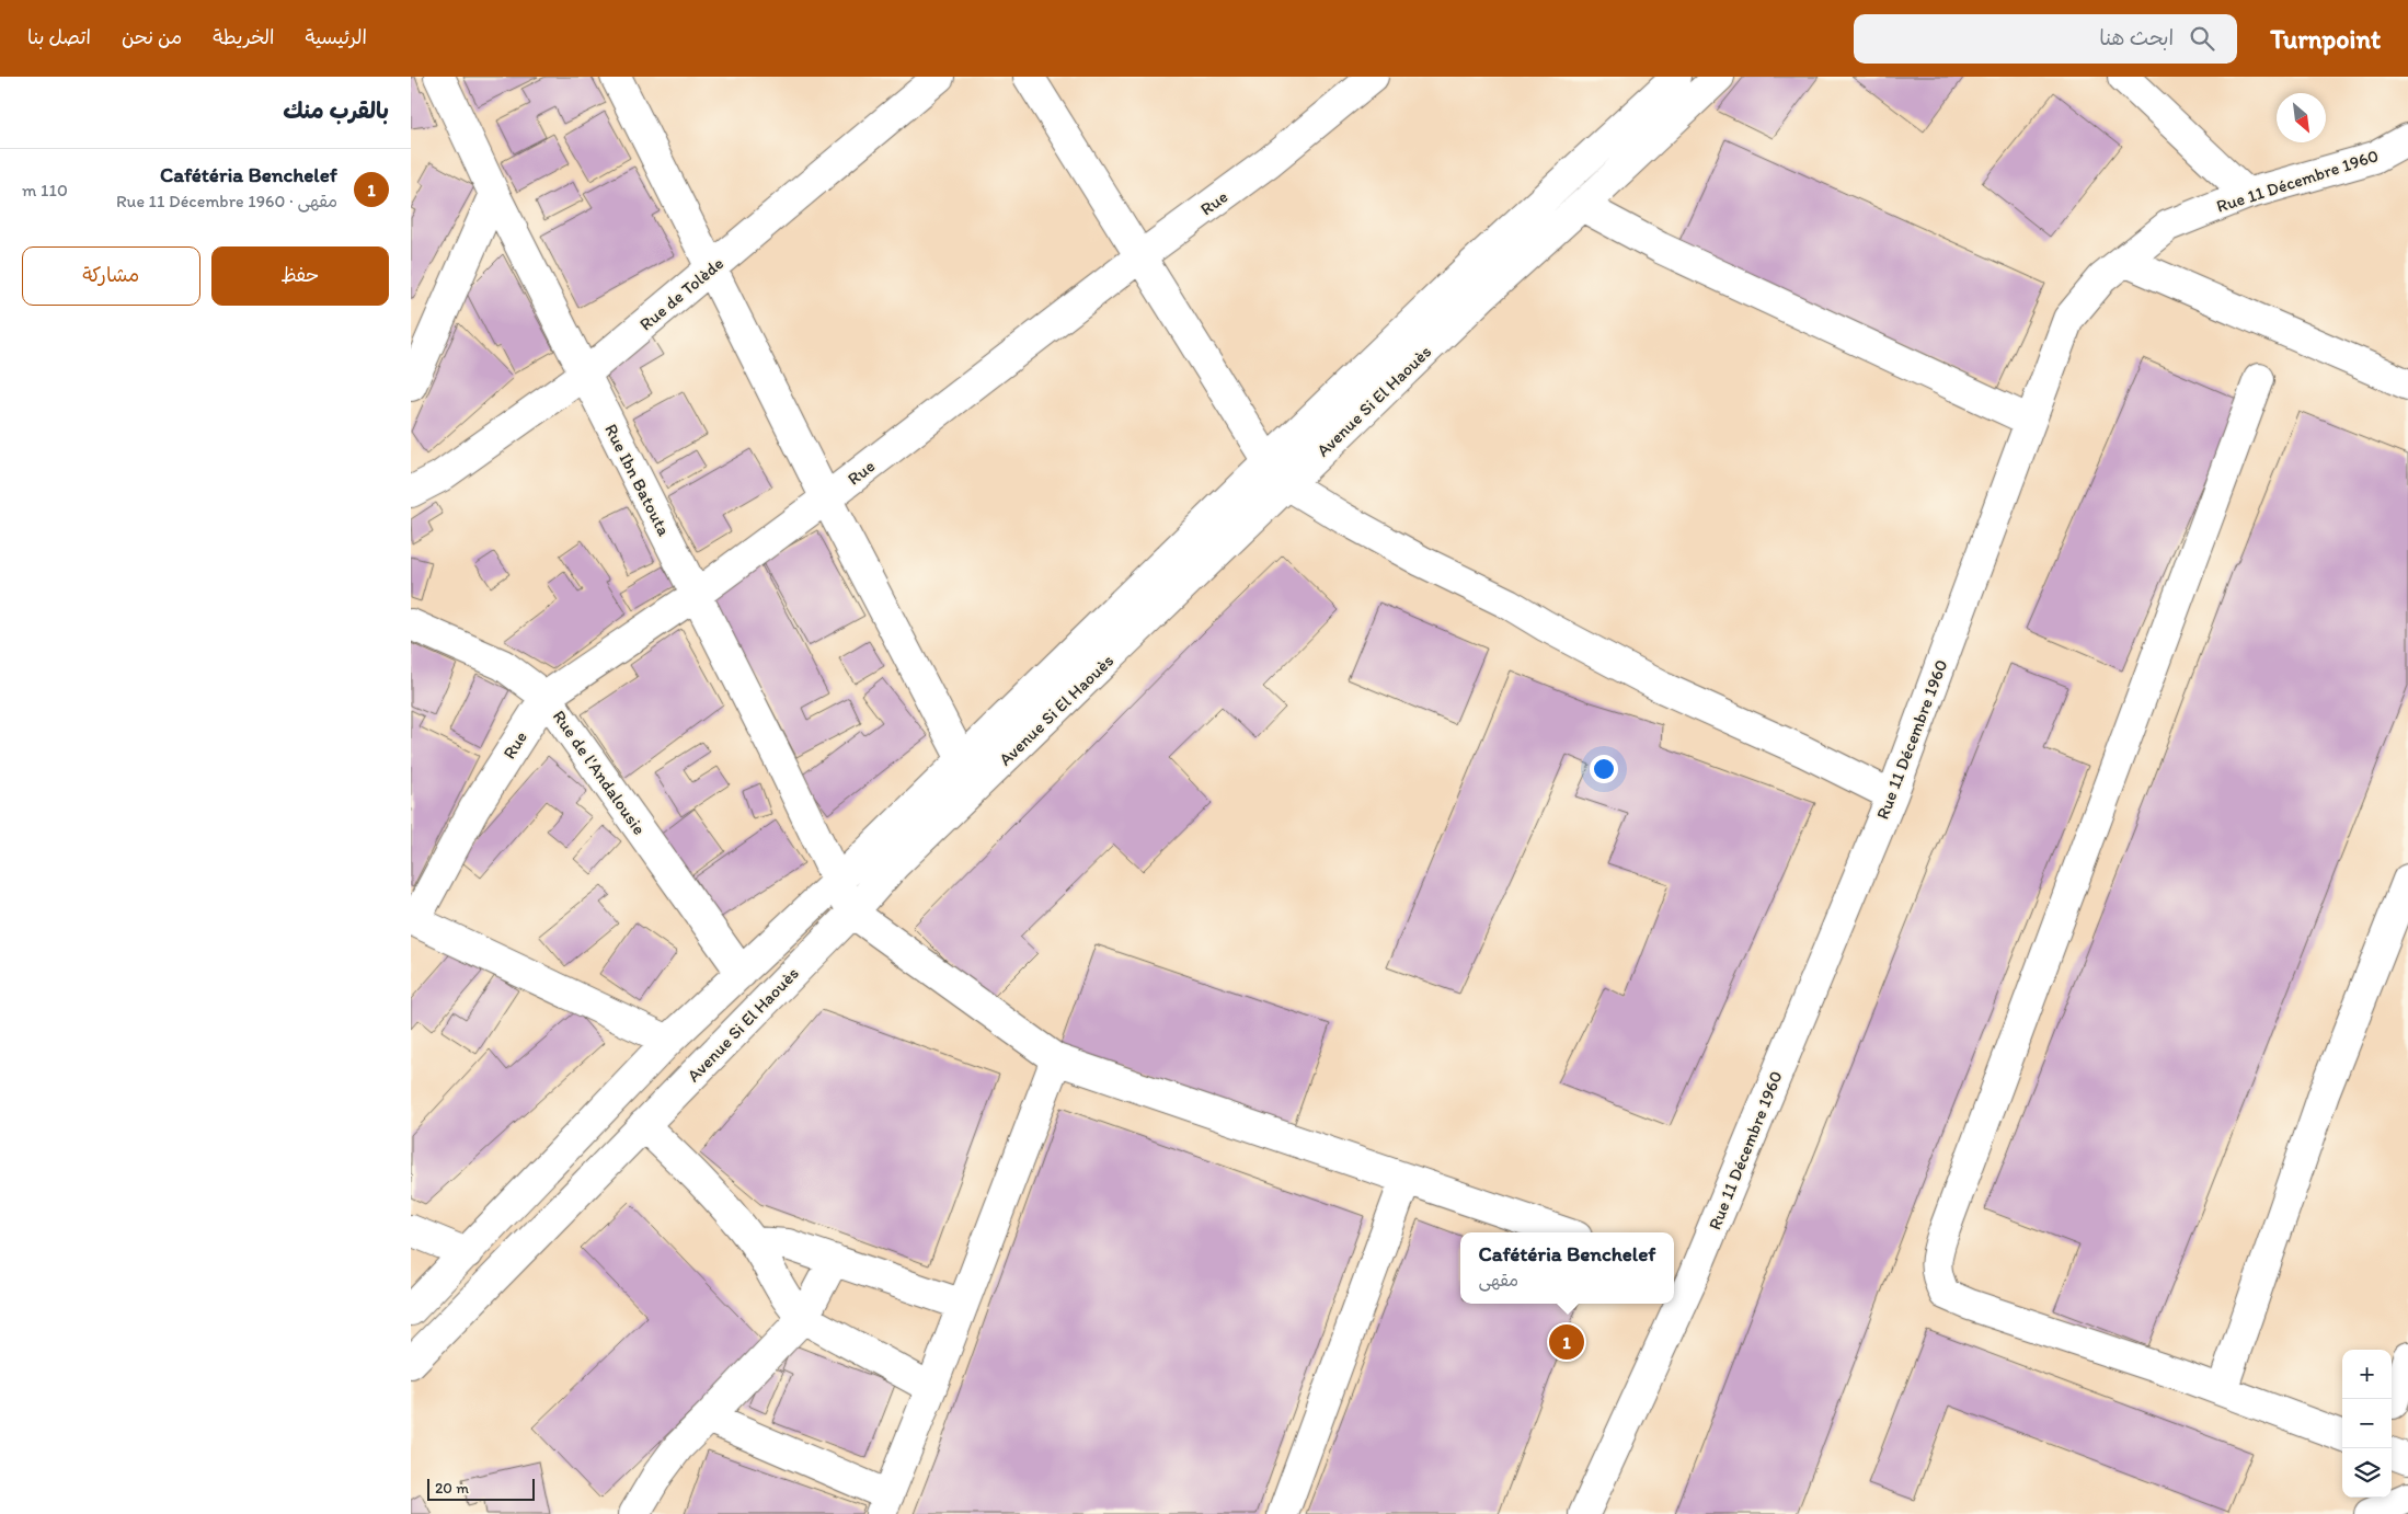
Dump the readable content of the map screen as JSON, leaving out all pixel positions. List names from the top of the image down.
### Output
{
  "streets": {
    "street": [
      "Rue 11 Décembre 1960",
      "Rue",
      "Rue de Tolède",
      "Avenue Si El Haouès",
      "Rue Ibn Batouta",
      "Rue de l'Andalousie"
    ]
  },
  "crossings": [
    ["Rue", "Rue Ibn Batouta"],
    ["Rue", "Rue de l'Andalousie"],
    ["Rue de Tolède", "Rue Ibn Batouta"],
    ["Avenue Si El Haouès", "Rue Ibn Batouta"],
    ["Avenue Si El Haouès", "Rue de l'Andalousie"]
  ],
  "scale_bar": "20 m",
  "north": "bottom right",
  "page": {
    "header": "Turnpoint",
    "search": "ابحث هنا",
    "nav": [
      "الرئيسية",
      "الخريطة",
      "من نحن",
      "اتصل بنا"
    ],
    "heading": "بالقرب منك",
    "list": [
      {
        "mark": "1",
        "name": "Cafétéria Benchelef",
        "note": "مقهى · Rue 11 Décembre 1960",
        "value": "110 m"
      }
    ],
    "buttons": ["حفظ", "مشاركة"],
    "popup": ["Cafétéria Benchelef", "مقهى"],
    "pins": "1",
    "map_buttons": ["+", "−"],
    "scale": "20 m"
  }
}
